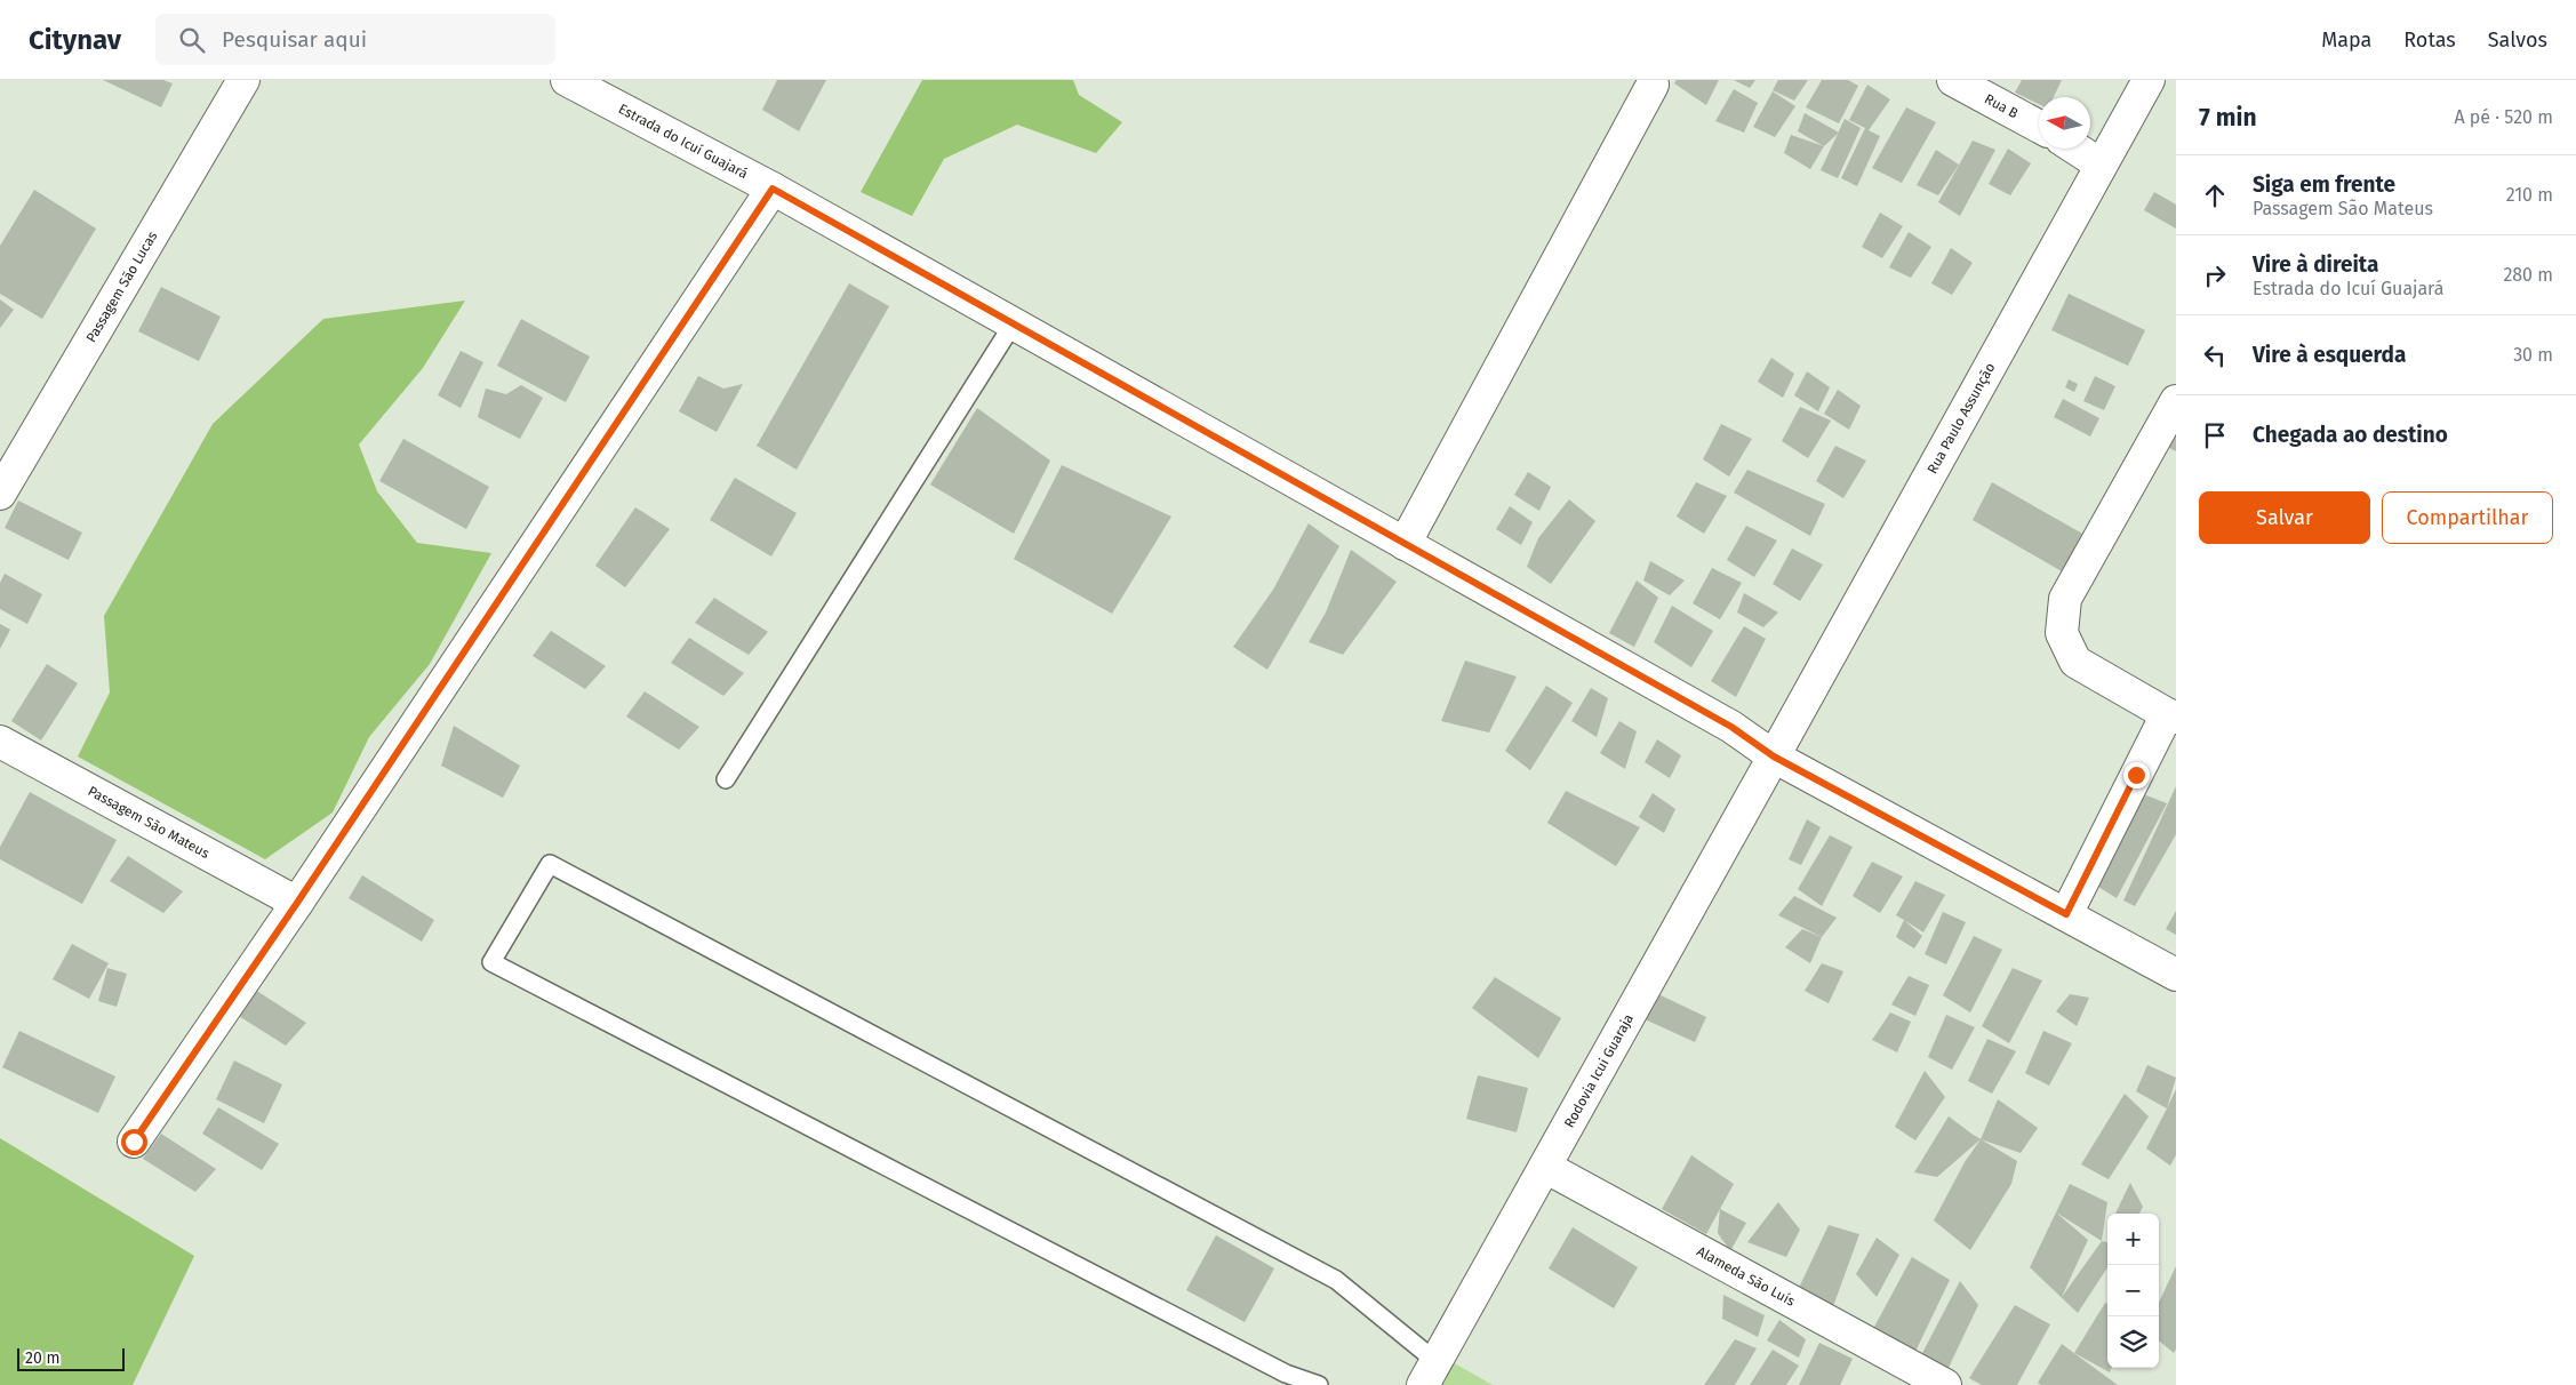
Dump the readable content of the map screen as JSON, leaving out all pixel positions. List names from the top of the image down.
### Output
{
  "streets": {
    "street": [
      "Rua B",
      "Estrada do Icuí Guajará",
      "Passagem São Lucas",
      "Rua Paulo Assunção",
      "Passagem São Mateus",
      "Rodovia Icui Guaraja",
      "Alameda São Luís"
    ]
  },
  "crossings": [
    ["Estrada do Icuí Guajará", "Rua Paulo Assunção"],
    ["Estrada do Icuí Guajará", "Rodovia Icui Guaraja"],
    ["Rua Paulo Assunção", "Rodovia Icui Guaraja"],
    ["Rodovia Icui Guaraja", "Alameda São Luís"]
  ],
  "scale_bar": "20 m",
  "north": "left",
  "page": {
    "header": "Citynav",
    "search": "Pesquisar aqui",
    "nav": ["Mapa", "Rotas", "Salvos"],
    "heading": ["7 min", "A pé · 520 m"],
    "list": [
      ["Siga em frente", "Passagem São Mateus", "210 m"],
      ["Vire à direita", "Estrada do Icuí Guajará", "280 m"],
      ["Vire à esquerda", "30 m"],
      "Chegada ao destino"
    ],
    "buttons": ["Salvar", "Compartilhar"],
    "map_buttons": ["+", "−"],
    "scale": "20 m"
  }
}
